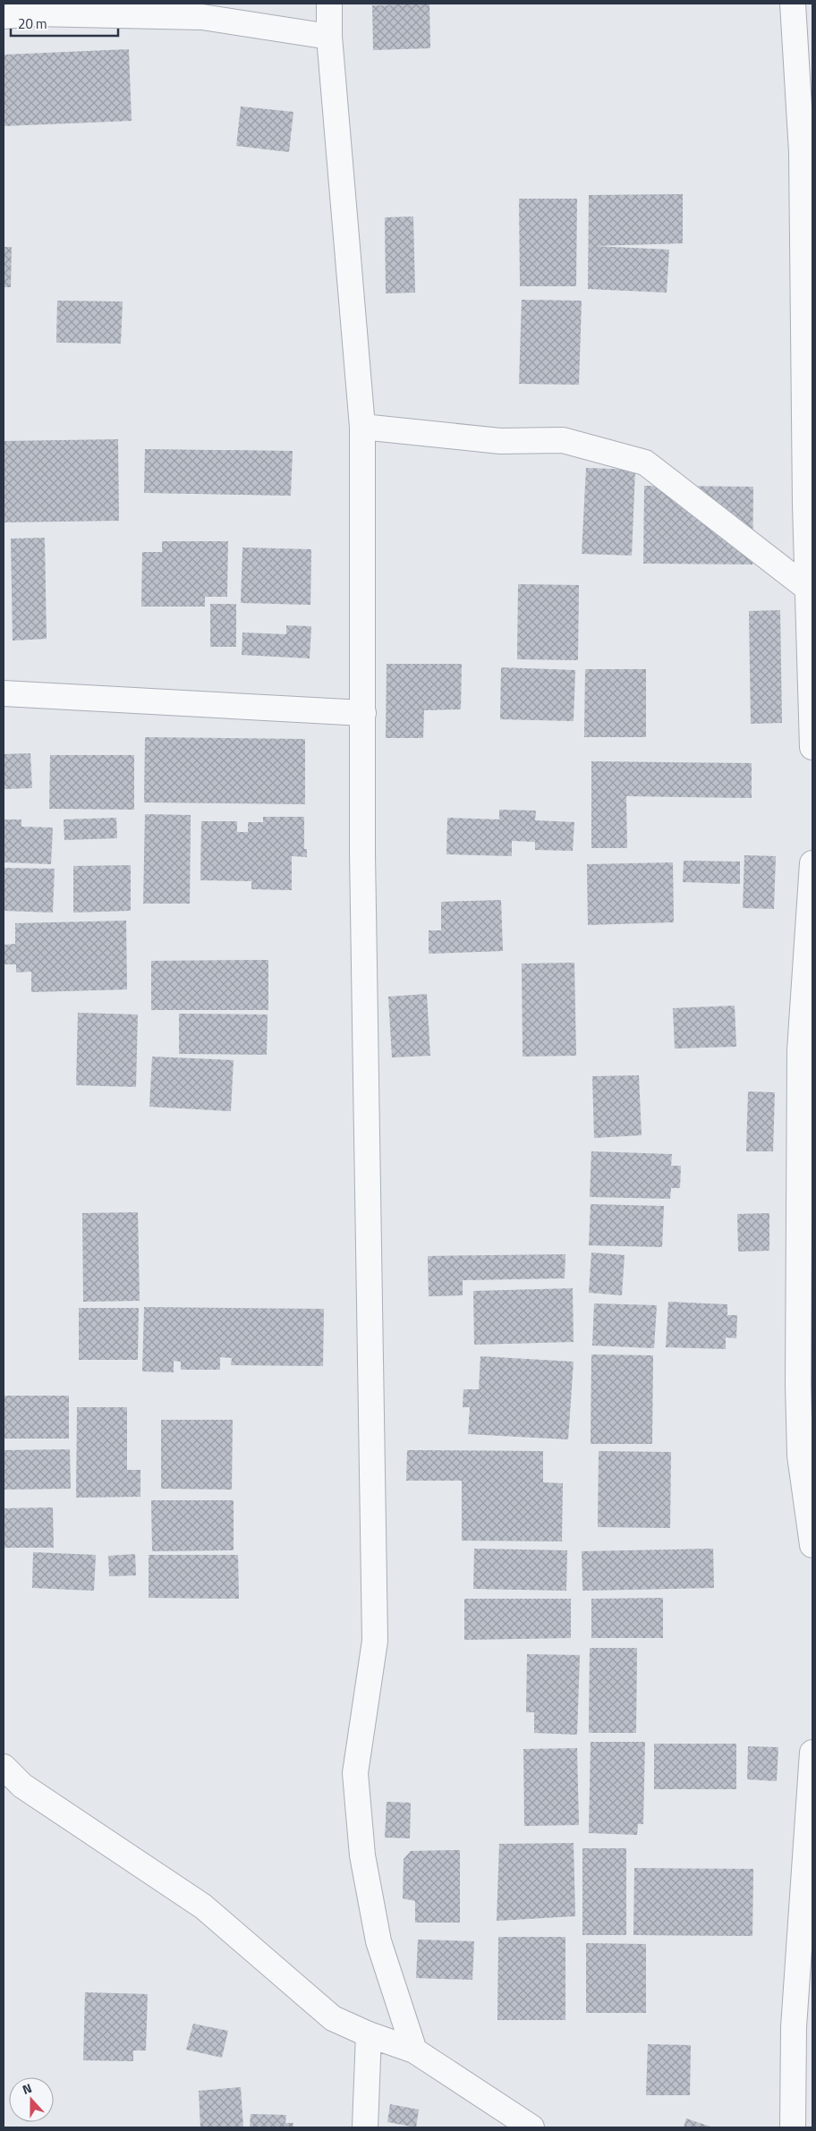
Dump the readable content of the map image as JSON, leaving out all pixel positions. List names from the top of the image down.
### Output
{
  "scale_bar": "20 m",
  "north": "top"
}
